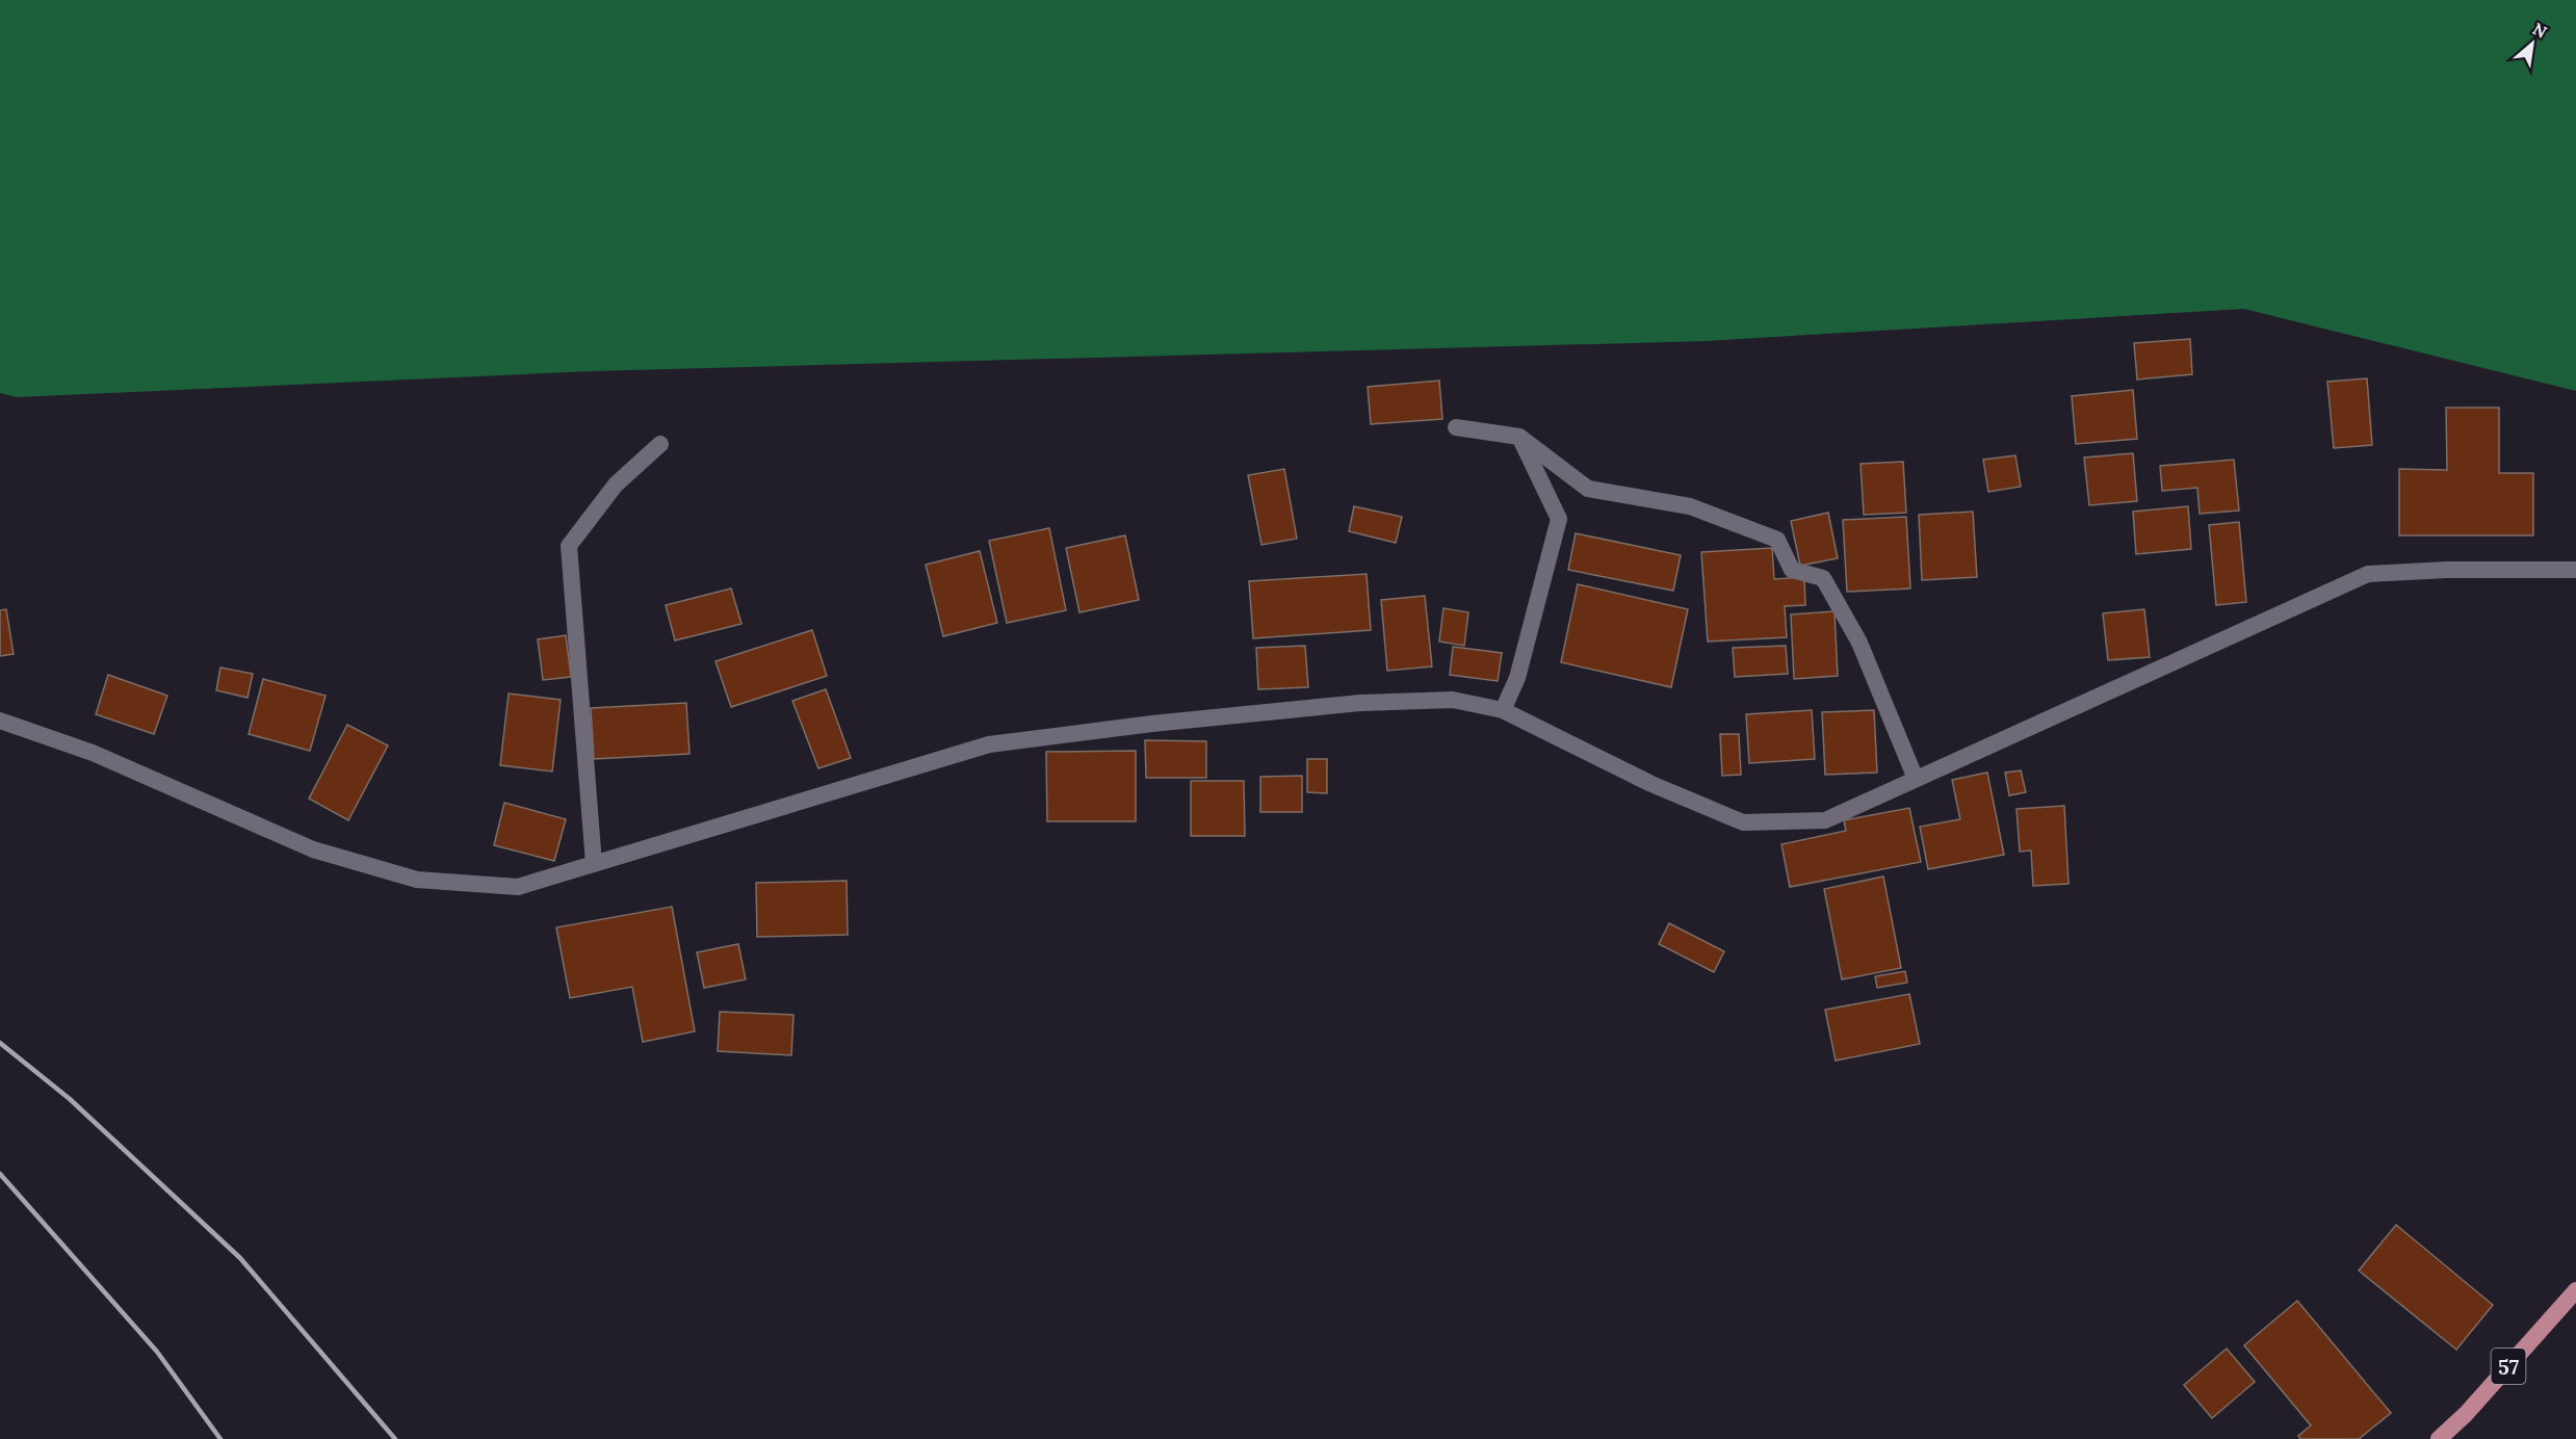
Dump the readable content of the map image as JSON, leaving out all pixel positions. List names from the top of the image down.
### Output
{
  "streets": {
    "main road": ["57"]
  },
  "north": "top right"
}
